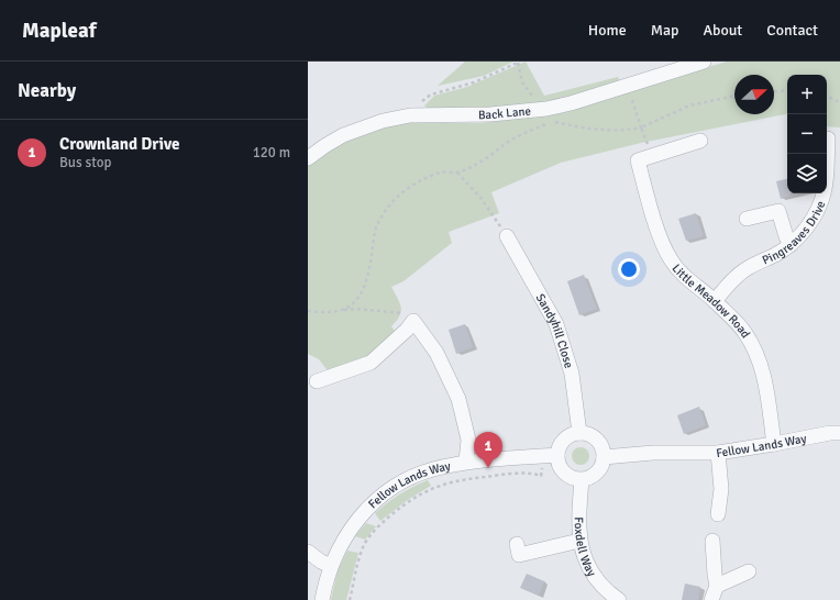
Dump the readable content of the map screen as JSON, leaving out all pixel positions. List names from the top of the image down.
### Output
{
  "streets": {
    "street": [
      "Back Lane",
      "Pingreaves Drive",
      "Little Meadow Road",
      "Sandyhill Close",
      "Fellow Lands Way",
      "Foxdell Way"
    ]
  },
  "crossings": [
    ["Pingreaves Drive", "Little Meadow Road"],
    ["Little Meadow Road", "Fellow Lands Way"],
    ["Sandyhill Close", "Fellow Lands Way"],
    ["Sandyhill Close", "Foxdell Way"],
    ["Fellow Lands Way", "Foxdell Way"]
  ],
  "north": "right",
  "page": {
    "header": "Mapleaf",
    "nav": [
      "Home",
      "Map",
      "About",
      "Contact"
    ],
    "heading": "Nearby",
    "map_buttons": ["+", "−"],
    "list": [
      {
        "mark": "1",
        "name": "Crownland Drive",
        "note": "Bus stop",
        "value": "120 m"
      }
    ],
    "pins": "1"
  }
}
